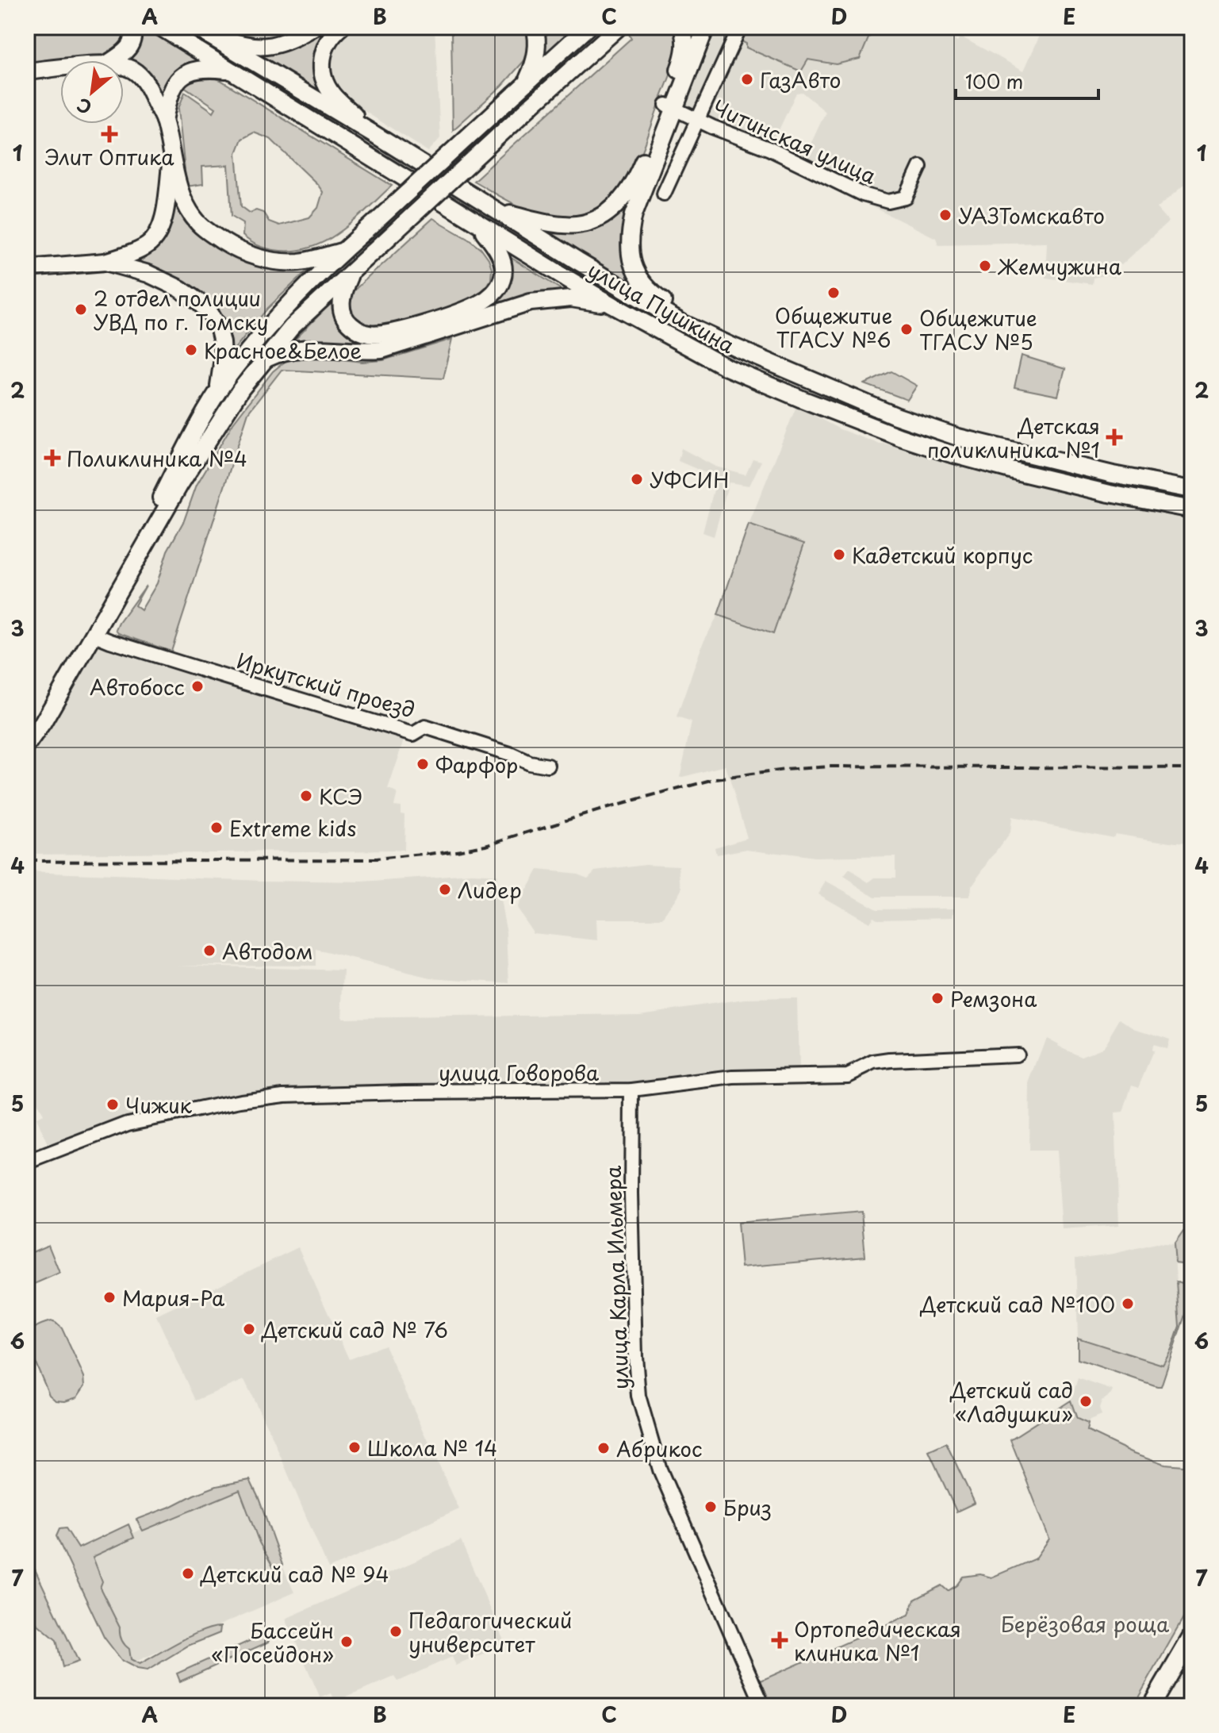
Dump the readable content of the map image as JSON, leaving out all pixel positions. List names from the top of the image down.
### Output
{
  "streets": {
    "main road": ["улица Пушкина"],
    "street": [
      "Читинская улица",
      "Иркутский проезд",
      "улица Говорова",
      "улица Карла Ильмера"
    ]
  },
  "crossings": [
    ["улица Говорова", "улица Карла Ильмера"]
  ],
  "parks": ["Берёзовая роща"],
  "places": {
    "other": [
      "ГазАвто",
      "УАЗТомскавто",
      "Жемчужина",
      "Общежитие ТГАСУ №6",
      "2 отдел полиции УВД по г. Томску",
      "Общежитие ТГАСУ №5",
      "Красное&Белое",
      "УФСИН",
      "Кадетский корпус",
      "Автобосс",
      "Фарфор",
      "КСЭ",
      "Extreme kids",
      "Лидер",
      "Автодом",
      "Ремзона",
      "Чижик",
      "Мария-Ра",
      "Детский сад №100",
      "Детский сад № 76",
      "Детский сад «Ладушки»",
      "Школа № 14",
      "Абрикос",
      "Бриз",
      "Детский сад № 94",
      "Педагогический университет",
      "Бассейн «Посейдон»"
    ],
    "health": [
      "Элит Оптика",
      "Детская поликлиника №1",
      "Поликлиника №4",
      "Ортопедическая клиника №1"
    ]
  },
  "scale_bar": "100 m",
  "north": "bottom left",
  "grid": {
    "columns": [
      "A",
      "B",
      "C",
      "D",
      "E"
    ],
    "rows": [
      "1",
      "2",
      "3",
      "4",
      "5",
      "6",
      "7"
    ]
  }
}
